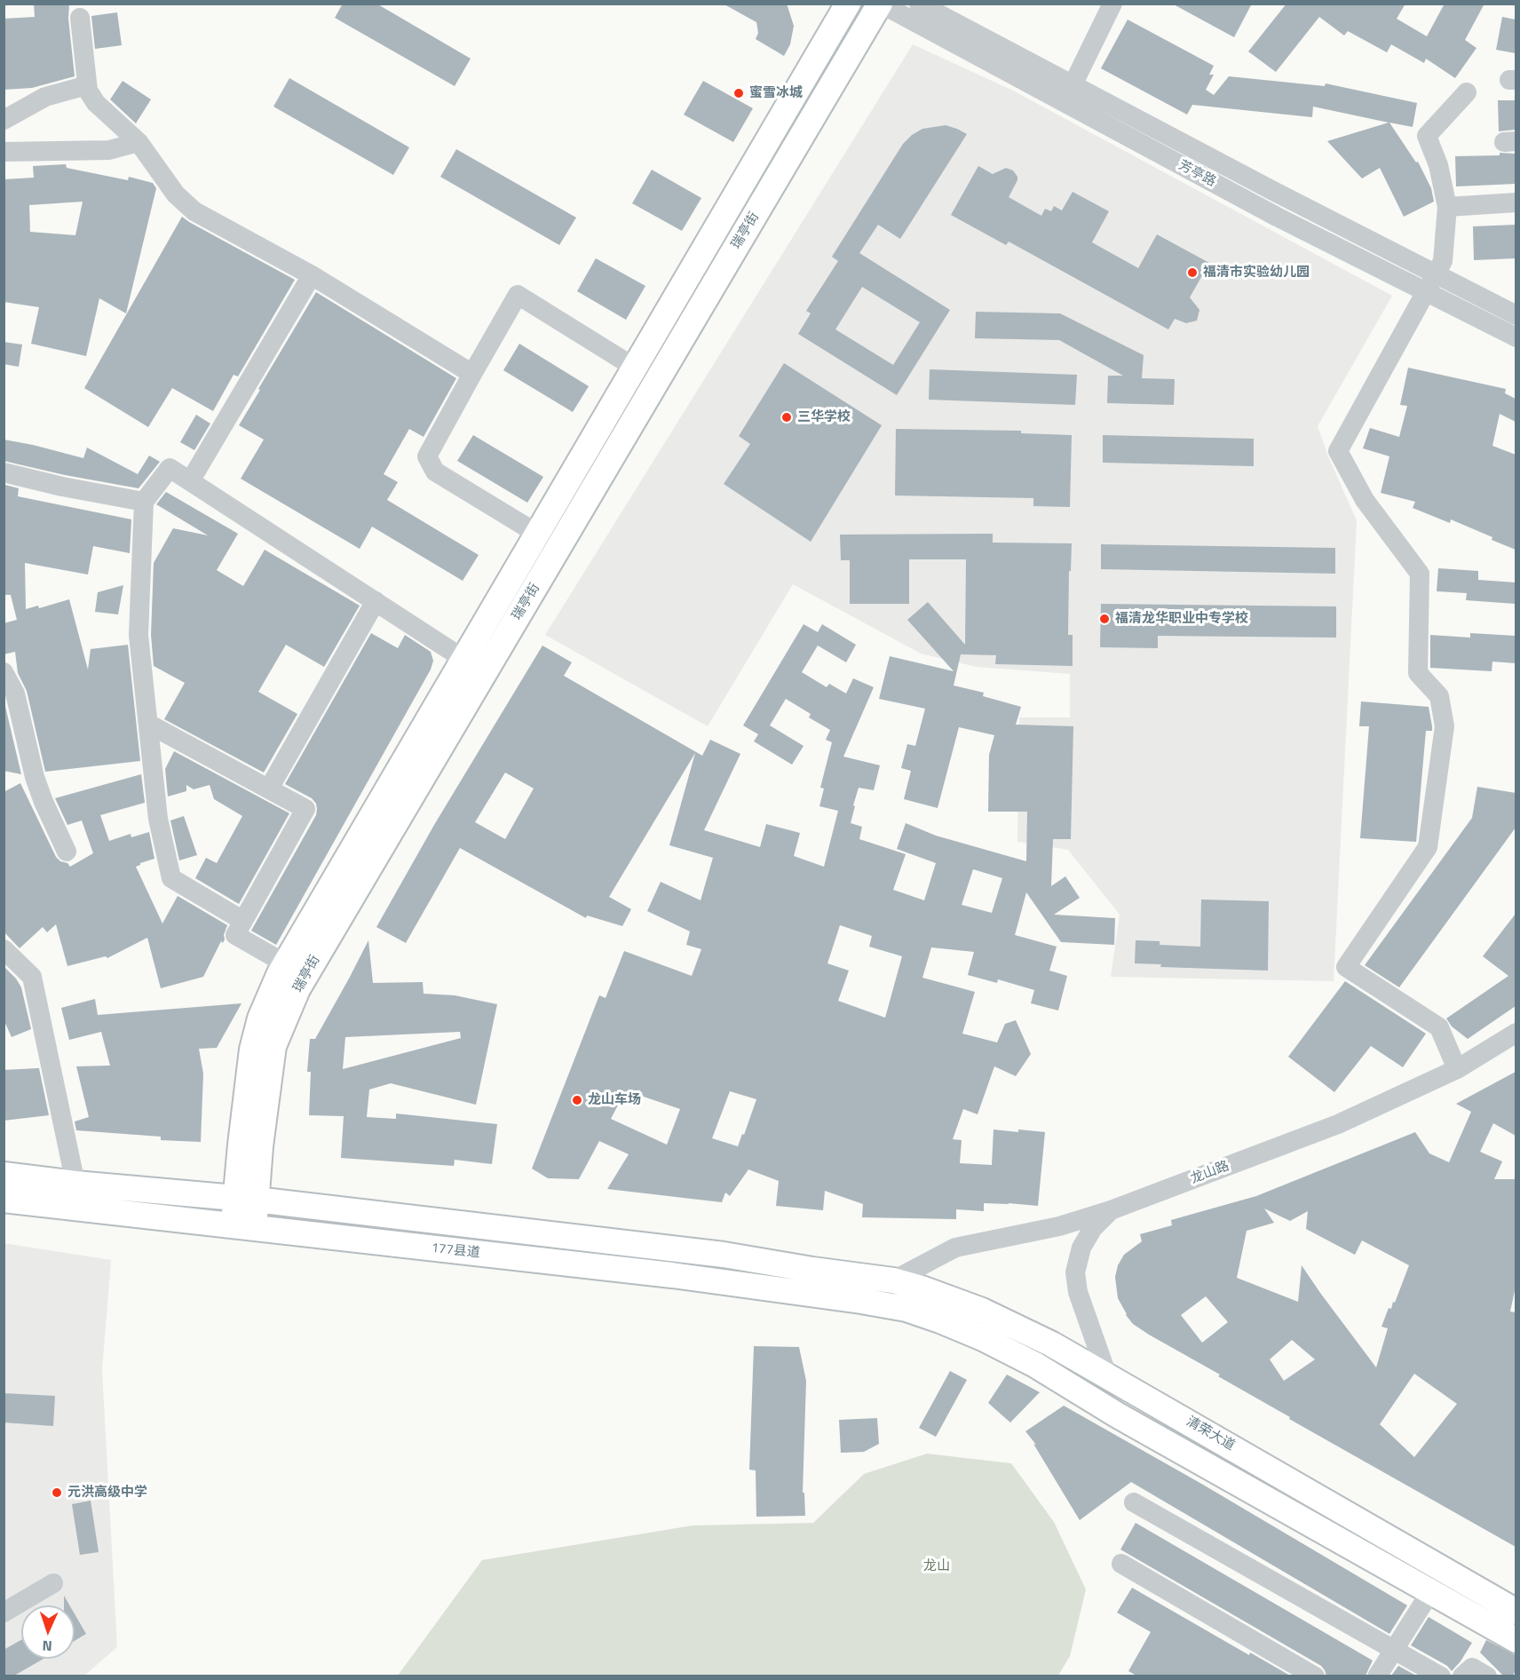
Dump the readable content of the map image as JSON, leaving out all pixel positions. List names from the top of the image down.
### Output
{
  "streets": {
    "main road": ["瑞亭街", "177县道", "清荣大道"],
    "street": ["芳亭路", "龙山路"]
  },
  "crossings": [
    ["芳亭路", "瑞亭街"],
    ["瑞亭街", "177县道"],
    ["龙山路", "177县道"],
    ["龙山路", "清荣大道"],
    ["177县道", "清荣大道"]
  ],
  "parks": ["龙山"],
  "places": [
    "蜜雪冰城",
    "福清市实验幼儿园",
    "三华学校",
    "福清龙华职业中专学校",
    "龙山车场",
    "元洪高级中学"
  ],
  "north": "bottom"
}
